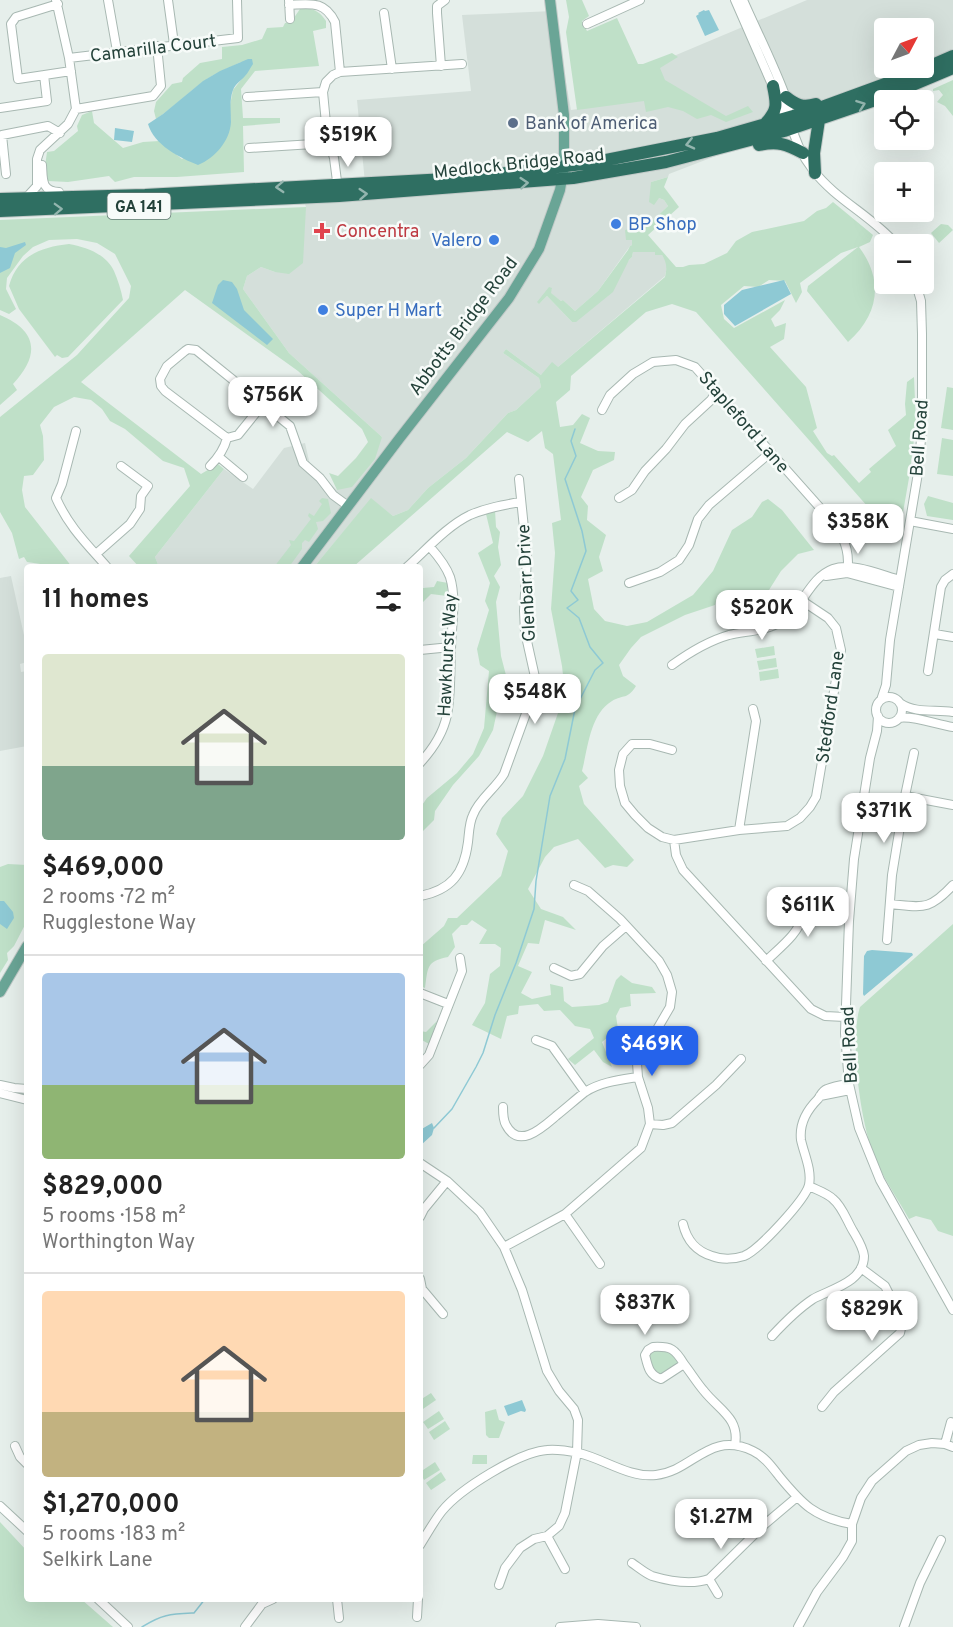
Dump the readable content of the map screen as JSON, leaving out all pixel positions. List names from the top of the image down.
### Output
{
  "streets": {
    "highway": ["Medlock Bridge Road", "GA 141"],
    "main road": ["Abbotts Bridge Road"],
    "street": [
      "Camarilla Court",
      "Stapleford Lane",
      "Bell Road",
      "Glenbarr Drive",
      "Hawkhurst Way",
      "Stedford Lane"
    ]
  },
  "crossings": [
    ["Medlock Bridge Road", "Abbotts Bridge Road"]
  ],
  "places": {
    "other": [
      "Bank of America",
      "BP Shop",
      "Valero",
      "Super H Mart"
    ],
    "health": ["Concentra"]
  },
  "north": "top right",
  "page": {
    "map_buttons": ["+", "−"],
    "price": [
      "$519K",
      "$756K",
      "$358K",
      "$520K",
      "$548K",
      "$371K",
      "$611K",
      "$469K",
      "$837K",
      "$829K",
      "$1.27M"
    ],
    "heading": "11 homes",
    "list": [
      {
        "name": "$469,000",
        "note": "2 rooms · 72 m² · Rugglestone Way"
      },
      {
        "name": "$829,000",
        "note": "5 rooms · 158 m² · Worthington Way"
      },
      {
        "name": "$1,270,000",
        "note": "5 rooms · 183 m² · Selkirk Lane"
      }
    ]
  }
}
